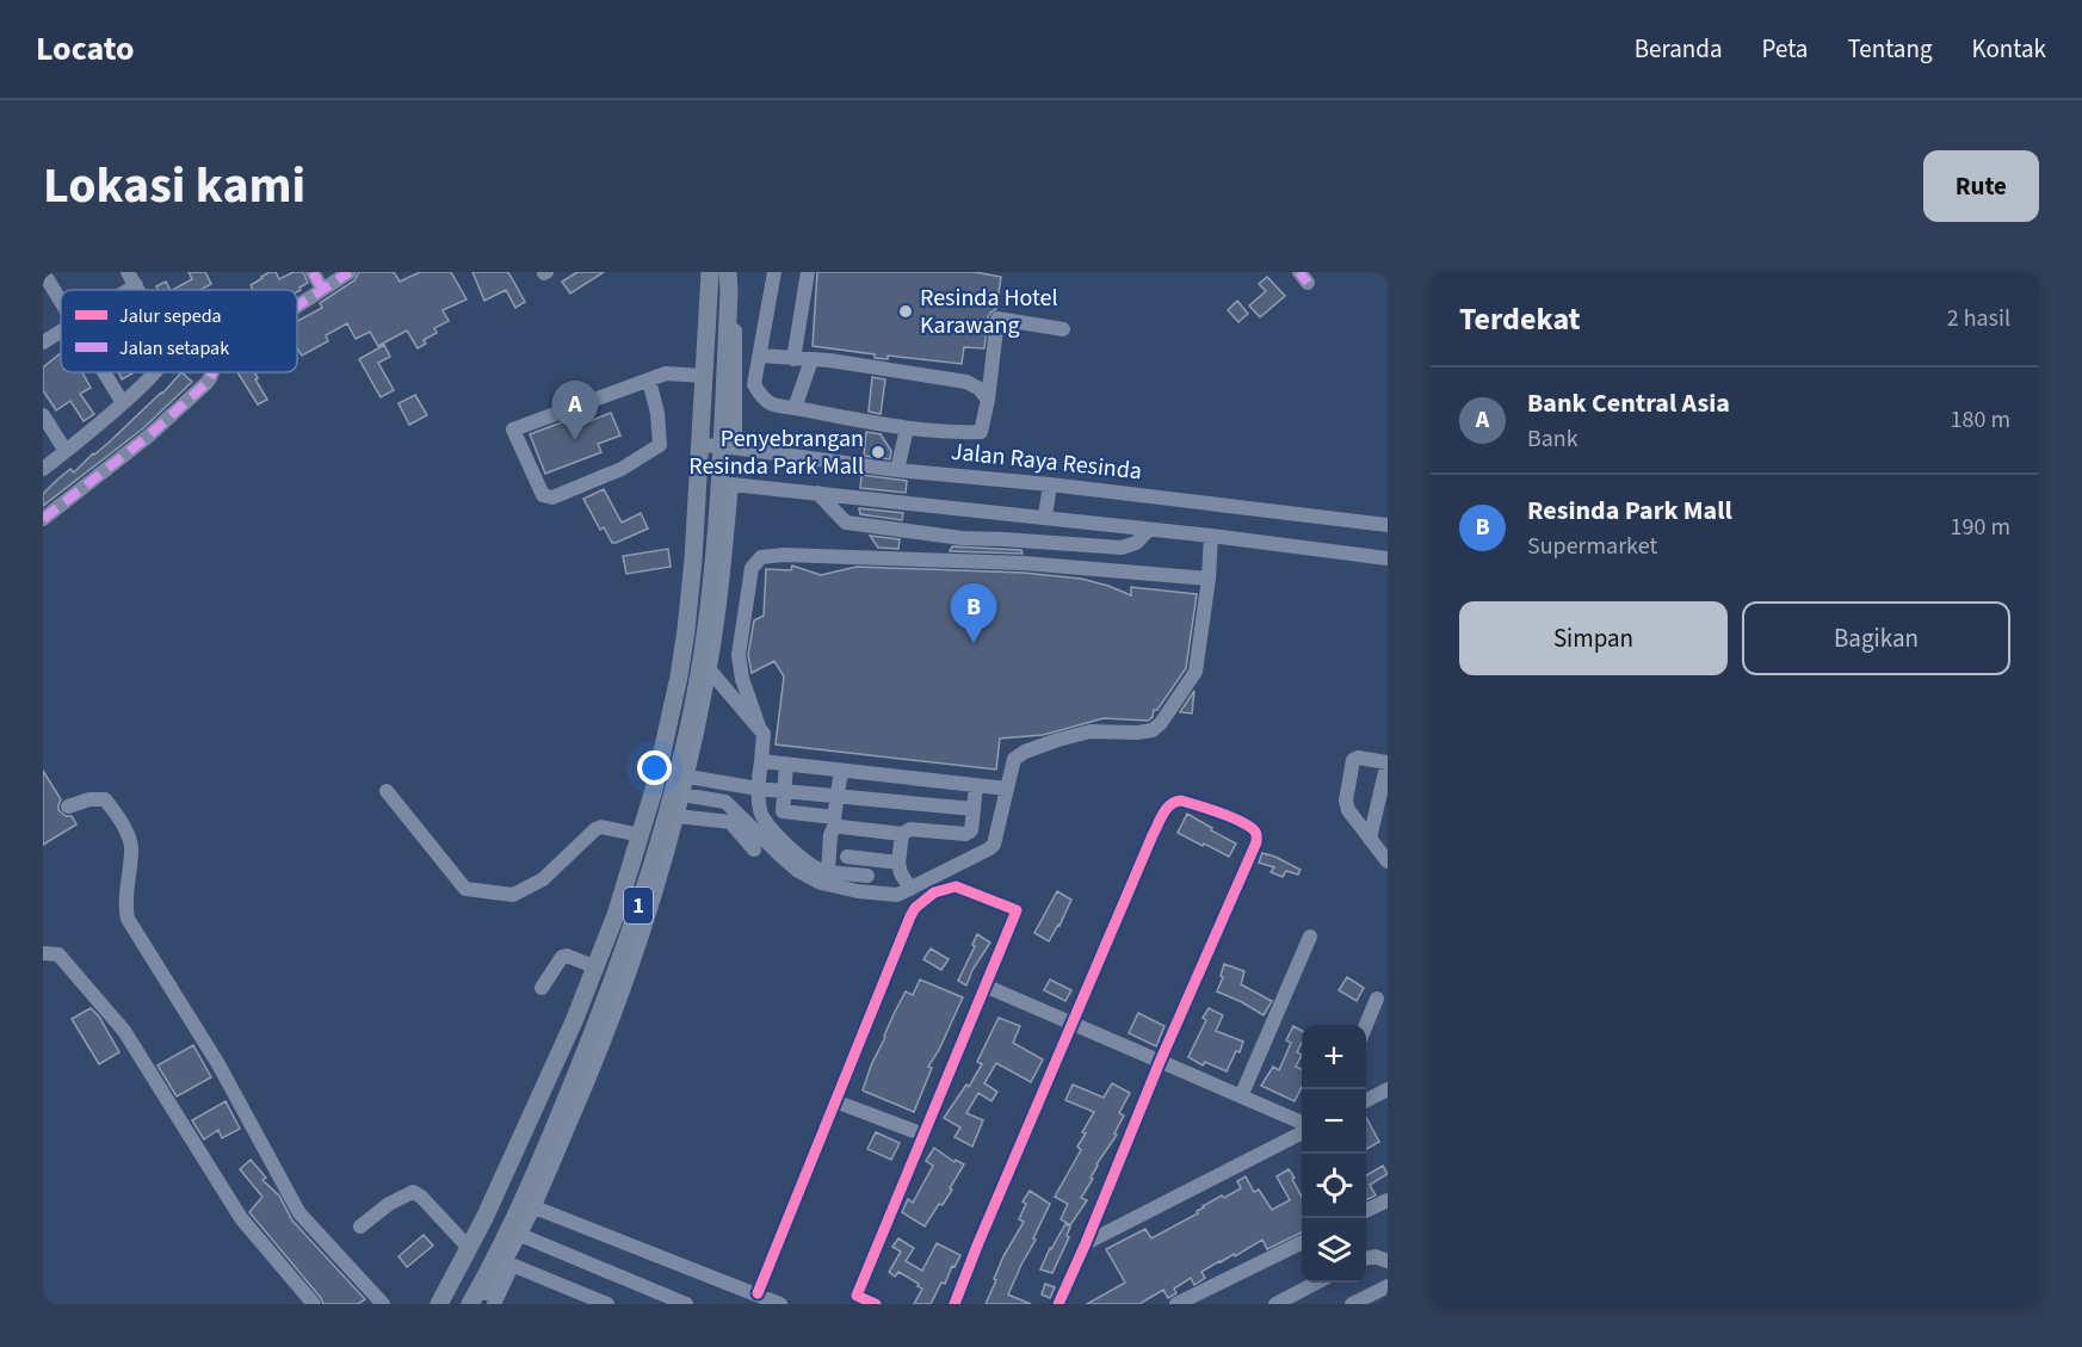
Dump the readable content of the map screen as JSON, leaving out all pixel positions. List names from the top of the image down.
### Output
{
  "streets": {
    "main road": ["1"],
    "street": ["Jalan Raya Resinda"]
  },
  "crossings": [
    ["Jalan Raya Resinda", "1"]
  ],
  "places": ["Resinda Hotel Karawang", "Penyebrangan Resinda Park Mall"],
  "legend": ["Jalur sepeda", "Jalan setapak"],
  "page": {
    "header": "Locato",
    "nav": [
      "Beranda",
      "Peta",
      "Tentang",
      "Kontak"
    ],
    "title": "Lokasi kami",
    "buttons": [
      "Rute",
      ["Simpan", "Bagikan"]
    ],
    "heading": ["Terdekat", "2 hasil"],
    "list": [
      {
        "mark": "A",
        "name": "Bank Central Asia",
        "note": "Bank",
        "value": "180 m"
      },
      {
        "mark": "B",
        "name": "Resinda Park Mall",
        "note": "Supermarket",
        "value": "190 m"
      }
    ],
    "pins": ["A", "B"],
    "map_buttons": ["+", "−"]
  }
}
